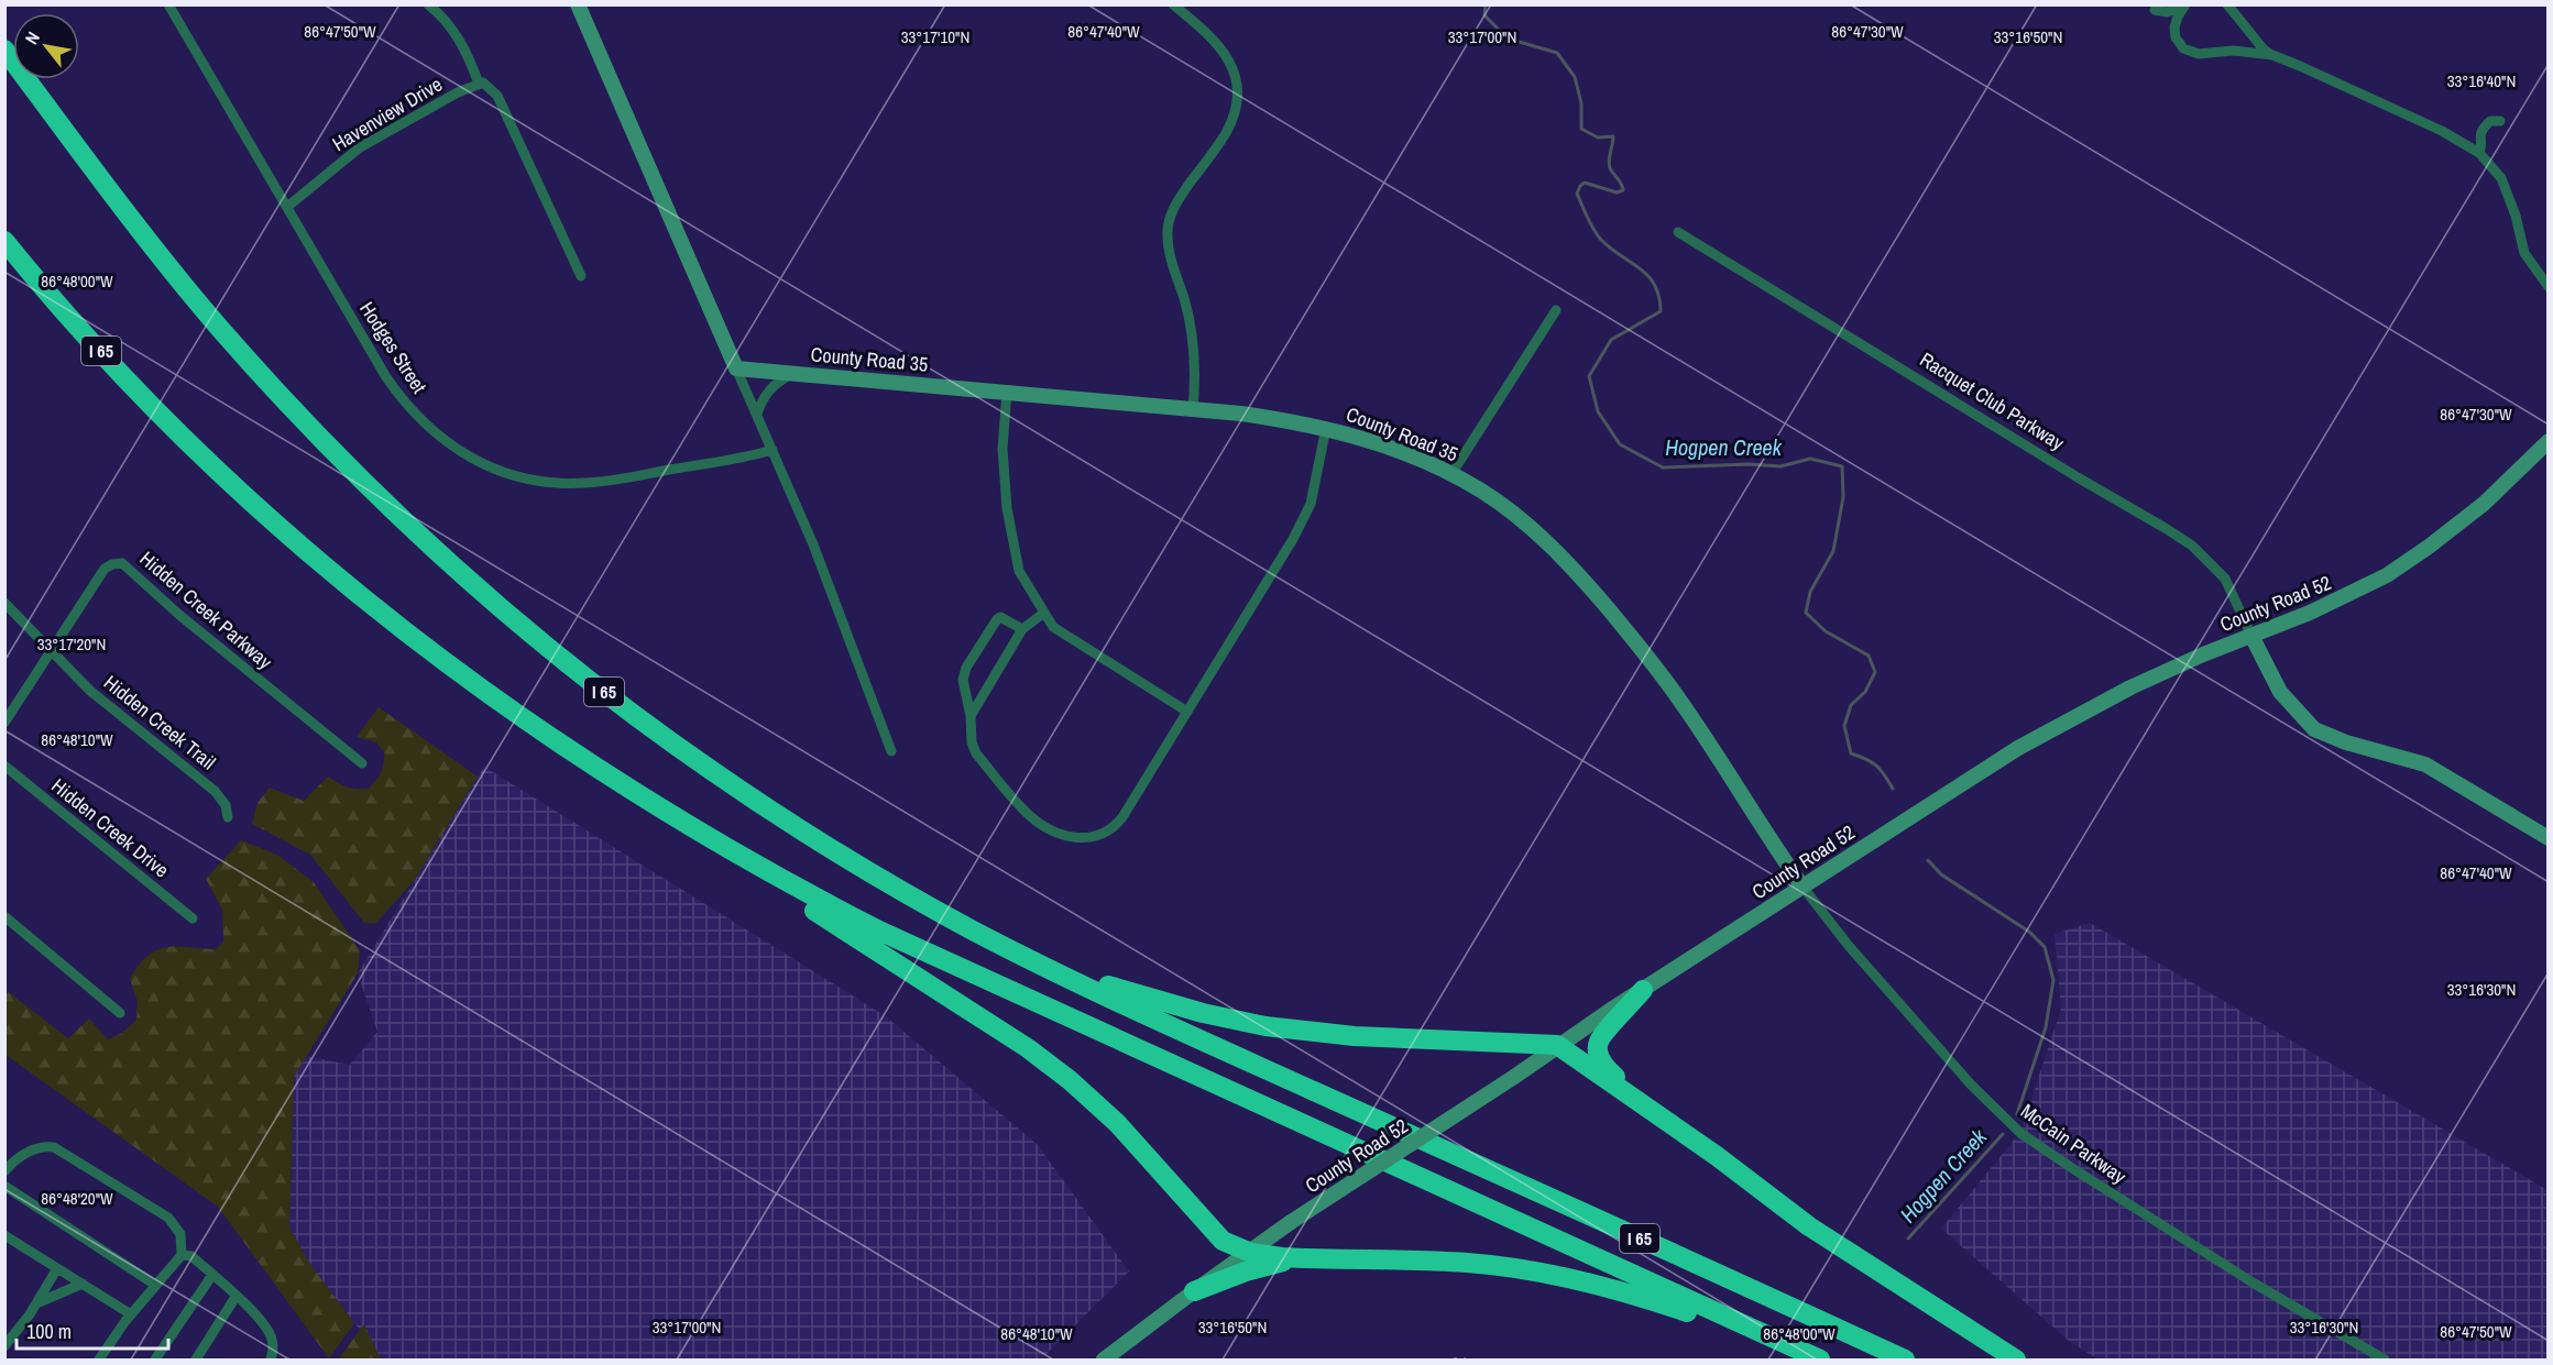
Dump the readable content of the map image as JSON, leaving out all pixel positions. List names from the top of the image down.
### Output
{
  "streets": {
    "highway": ["I 65"],
    "street": [
      "Havenview Drive",
      "Hodges Street",
      "County Road 35",
      "Racquet Club Parkway",
      "County Road 52",
      "Hidden Creek Parkway",
      "Hidden Creek Trail",
      "Hidden Creek Drive",
      "McCain Parkway"
    ]
  },
  "crossings": [
    ["Havenview Drive", "Hodges Street"],
    ["County Road 35", "County Road 52"],
    ["County Road 35", "McCain Parkway"],
    ["Racquet Club Parkway", "County Road 52"],
    ["County Road 52", "McCain Parkway"],
    ["Hidden Creek Parkway", "Hidden Creek Trail"]
  ],
  "water": ["Hogpen Creek"],
  "scale_bar": "100 m",
  "north": "top left",
  "coordinates": [
    "86°47'50\"W",
    "86°47'40\"W",
    "86°47'30\"W",
    "33°17'10\"N",
    "33°17'00\"N",
    "33°16'50\"N",
    "33°16'40\"N",
    "86°48'00\"W",
    "33°17'20\"N",
    "86°48'10\"W",
    "33°16'30\"N",
    "86°48'20\"W"
  ]
}
